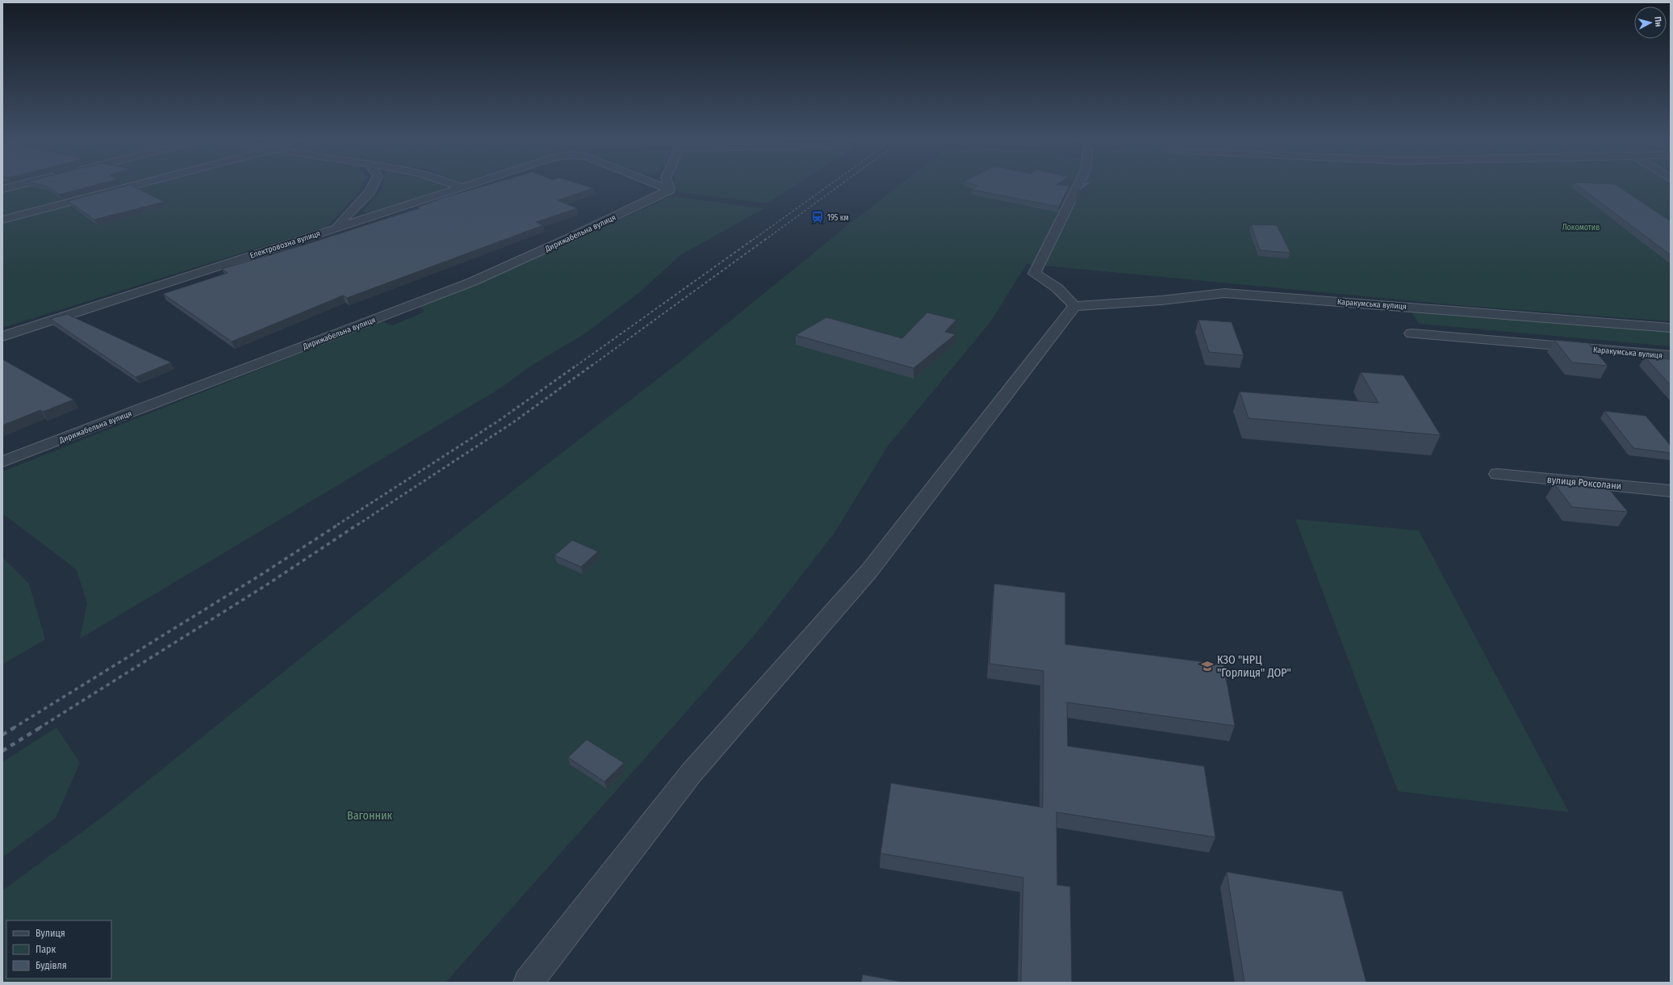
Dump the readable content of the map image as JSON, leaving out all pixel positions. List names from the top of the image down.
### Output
{
  "streets": {
    "street": [
      "Дирижабельна вулиця",
      "Електровозна вулиця",
      "Каракумська вулиця",
      "вулиця Роксолани"
    ]
  },
  "crossings": [
    ["Дирижабельна вулиця", "Електровозна вулиця"]
  ],
  "parks": ["Локомотив", "Вагонник"],
  "places": {
    "station": ["195 км"],
    "school or university": ["КЗО \"НРЦ \"Горлиця\" ДОР\""]
  },
  "legend": ["Вулиця", "Парк", "Будівля"],
  "north": "right"
}
